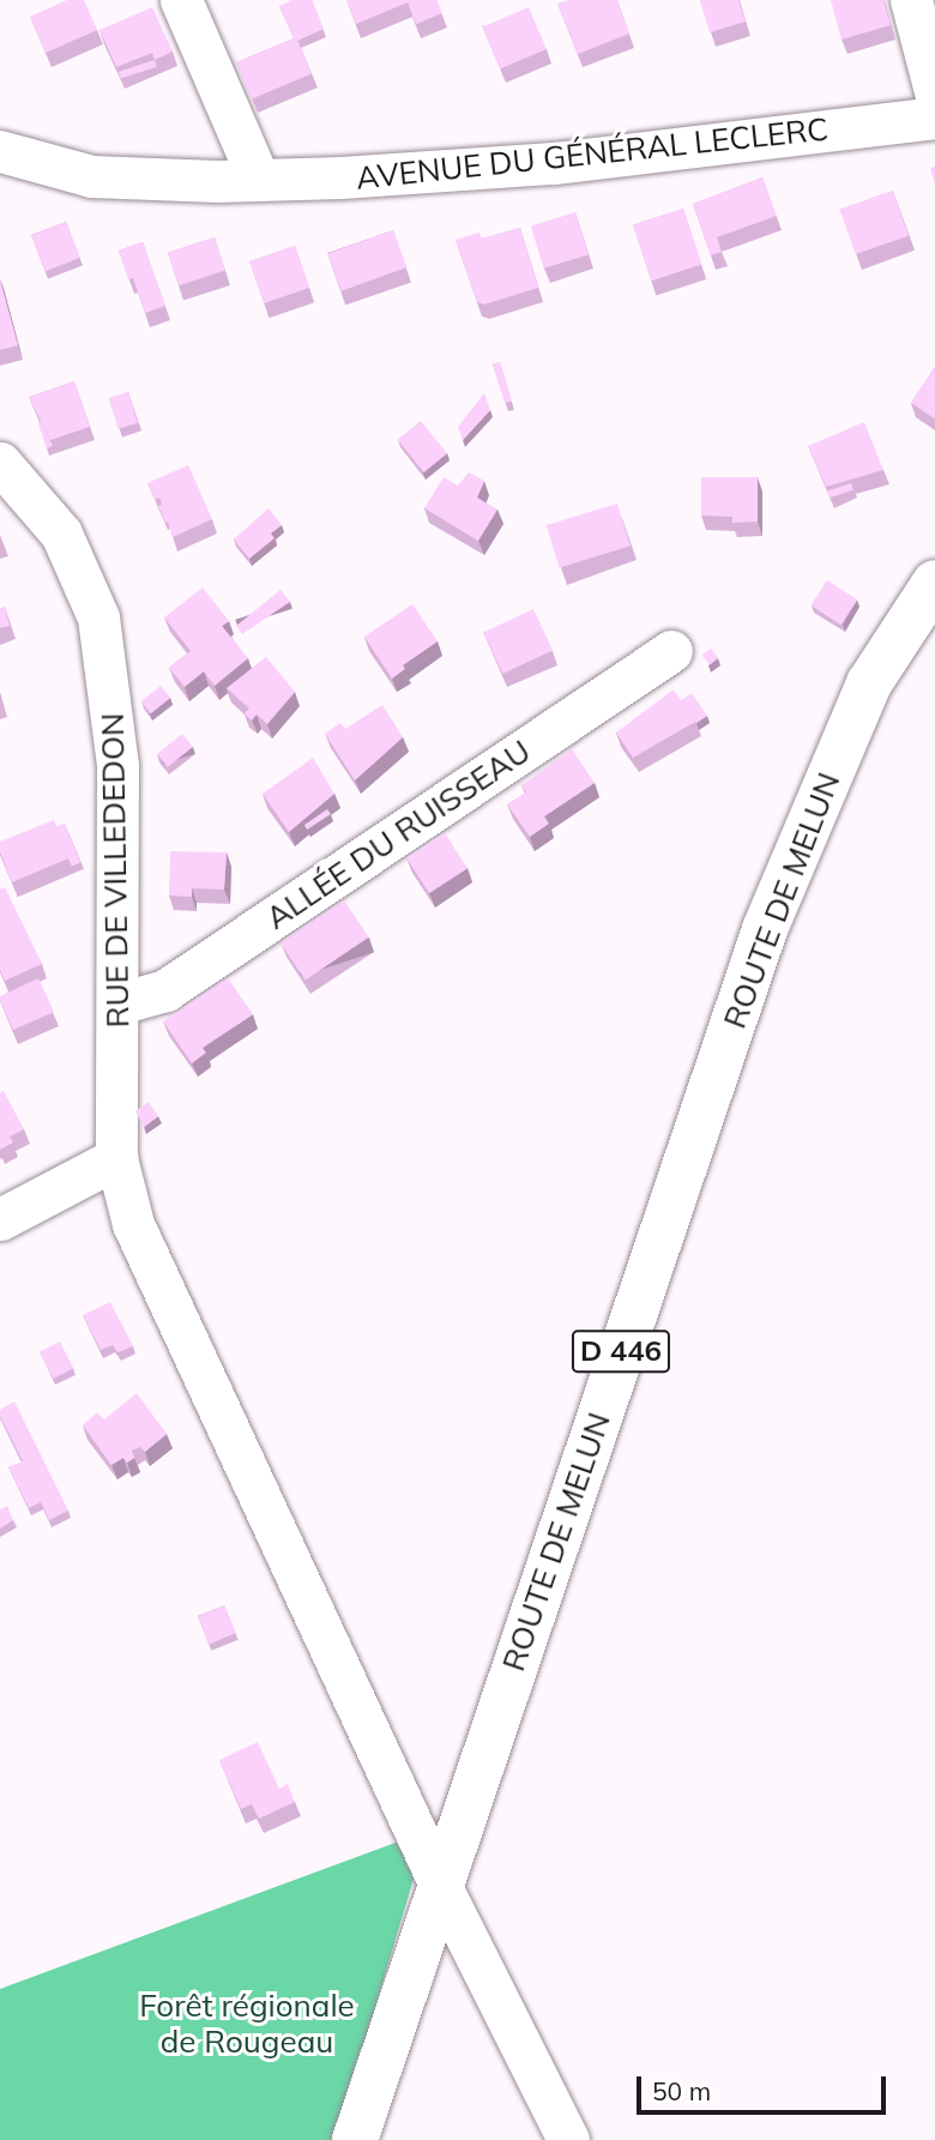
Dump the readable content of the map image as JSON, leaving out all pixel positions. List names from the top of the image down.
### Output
{
  "streets": {
    "main road": ["ROUTE DE MELUN", "D 446"],
    "street": ["AVENUE DU GÉNÉRAL LECLERC", "ALLÉE DU RUISSEAU", "RUE DE VILLEDEDON"]
  },
  "crossings": [
    ["ALLÉE DU RUISSEAU", "RUE DE VILLEDEDON"],
    ["RUE DE VILLEDEDON", "ROUTE DE MELUN"]
  ],
  "parks": ["Forêt régionale de Rougeau"],
  "scale_bar": "50 m"
}
